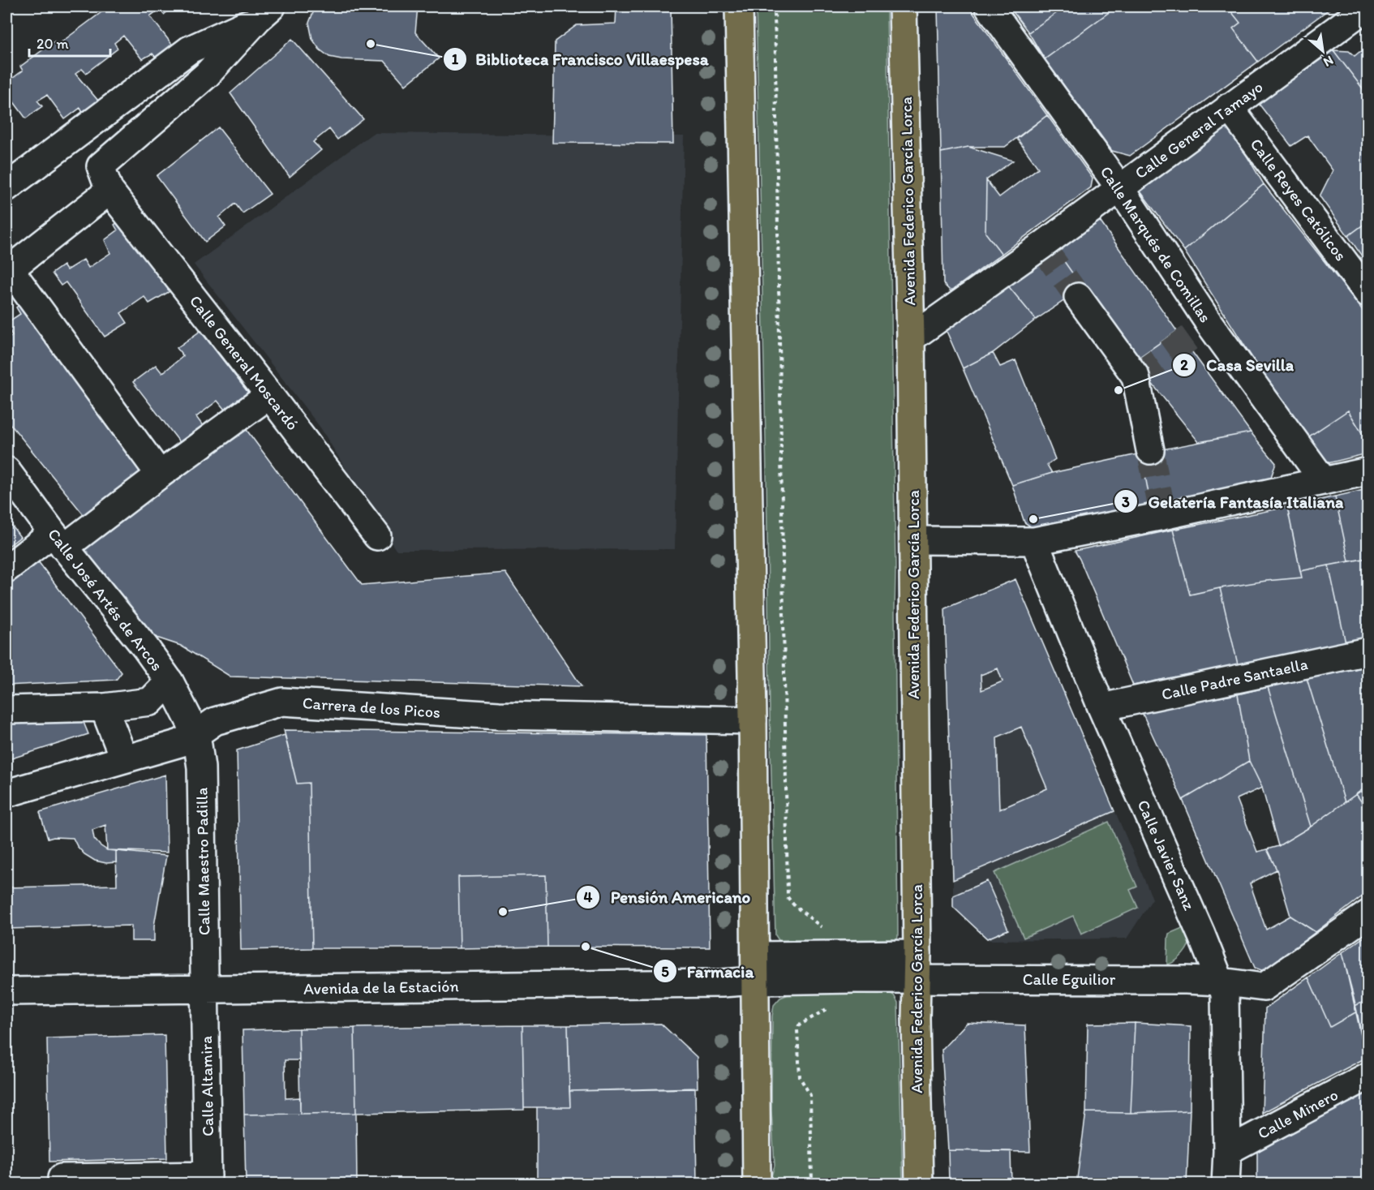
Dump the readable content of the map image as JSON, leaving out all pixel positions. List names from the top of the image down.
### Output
{
  "streets": {
    "main road": ["Avenida Federico García Lorca"],
    "street": [
      "Calle General Tamayo",
      "Calle Reyes Católicos",
      "Calle Marqués de Comillas",
      "Calle General Moscardó",
      "Calle José Artés de Arcos",
      "Calle Padre Santaella",
      "Carrera de los Picos",
      "Calle Javier Sanz",
      "Calle Maestro Padilla",
      "Calle Eguilior",
      "Avenida de la Estación",
      "Calle Altamira",
      "Calle Minero"
    ]
  },
  "crossings": [
    ["Calle General Tamayo", "Calle Reyes Católicos"],
    ["Calle General Tamayo", "Avenida Federico García Lorca"],
    ["Calle General Tamayo", "Calle Marqués de Comillas"],
    ["Avenida Federico García Lorca", "Calle Eguilior"],
    ["Calle José Artés de Arcos", "Carrera de los Picos"],
    ["Calle José Artés de Arcos", "Calle Maestro Padilla"],
    ["Calle Padre Santaella", "Calle Javier Sanz"],
    ["Carrera de los Picos", "Calle Maestro Padilla"],
    ["Calle Javier Sanz", "Calle Eguilior"],
    ["Calle Javier Sanz", "Calle Minero"],
    ["Calle Maestro Padilla", "Avenida de la Estación"],
    ["Calle Maestro Padilla", "Calle Altamira"],
    ["Calle Eguilior", "Avenida de la Estación"],
    ["Avenida de la Estación", "Calle Altamira"]
  ],
  "places": [
    "Biblioteca Francisco Villaespesa",
    "Casa Sevilla",
    "Gelatería Fantasía Italiana",
    "Pensión Americano",
    "Farmacia"
  ],
  "scale_bar": "20 m",
  "north": "bottom right"
}
